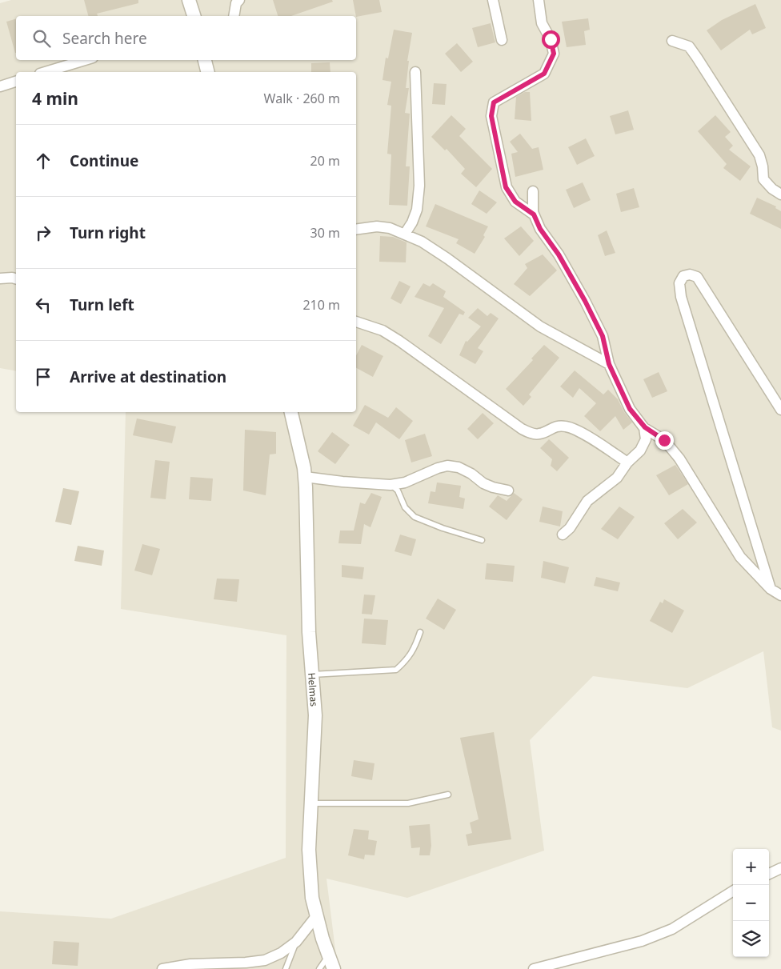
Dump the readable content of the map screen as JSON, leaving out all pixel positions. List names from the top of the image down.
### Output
{
  "streets": {
    "street": ["Helmas"]
  },
  "page": {
    "search": "Search here",
    "heading": ["4 min", "Walk · 260 m"],
    "list": [
      ["Continue", "20 m"],
      ["Turn right", "30 m"],
      ["Turn left", "210 m"],
      "Arrive at destination"
    ],
    "map_buttons": ["+", "−"]
  }
}
